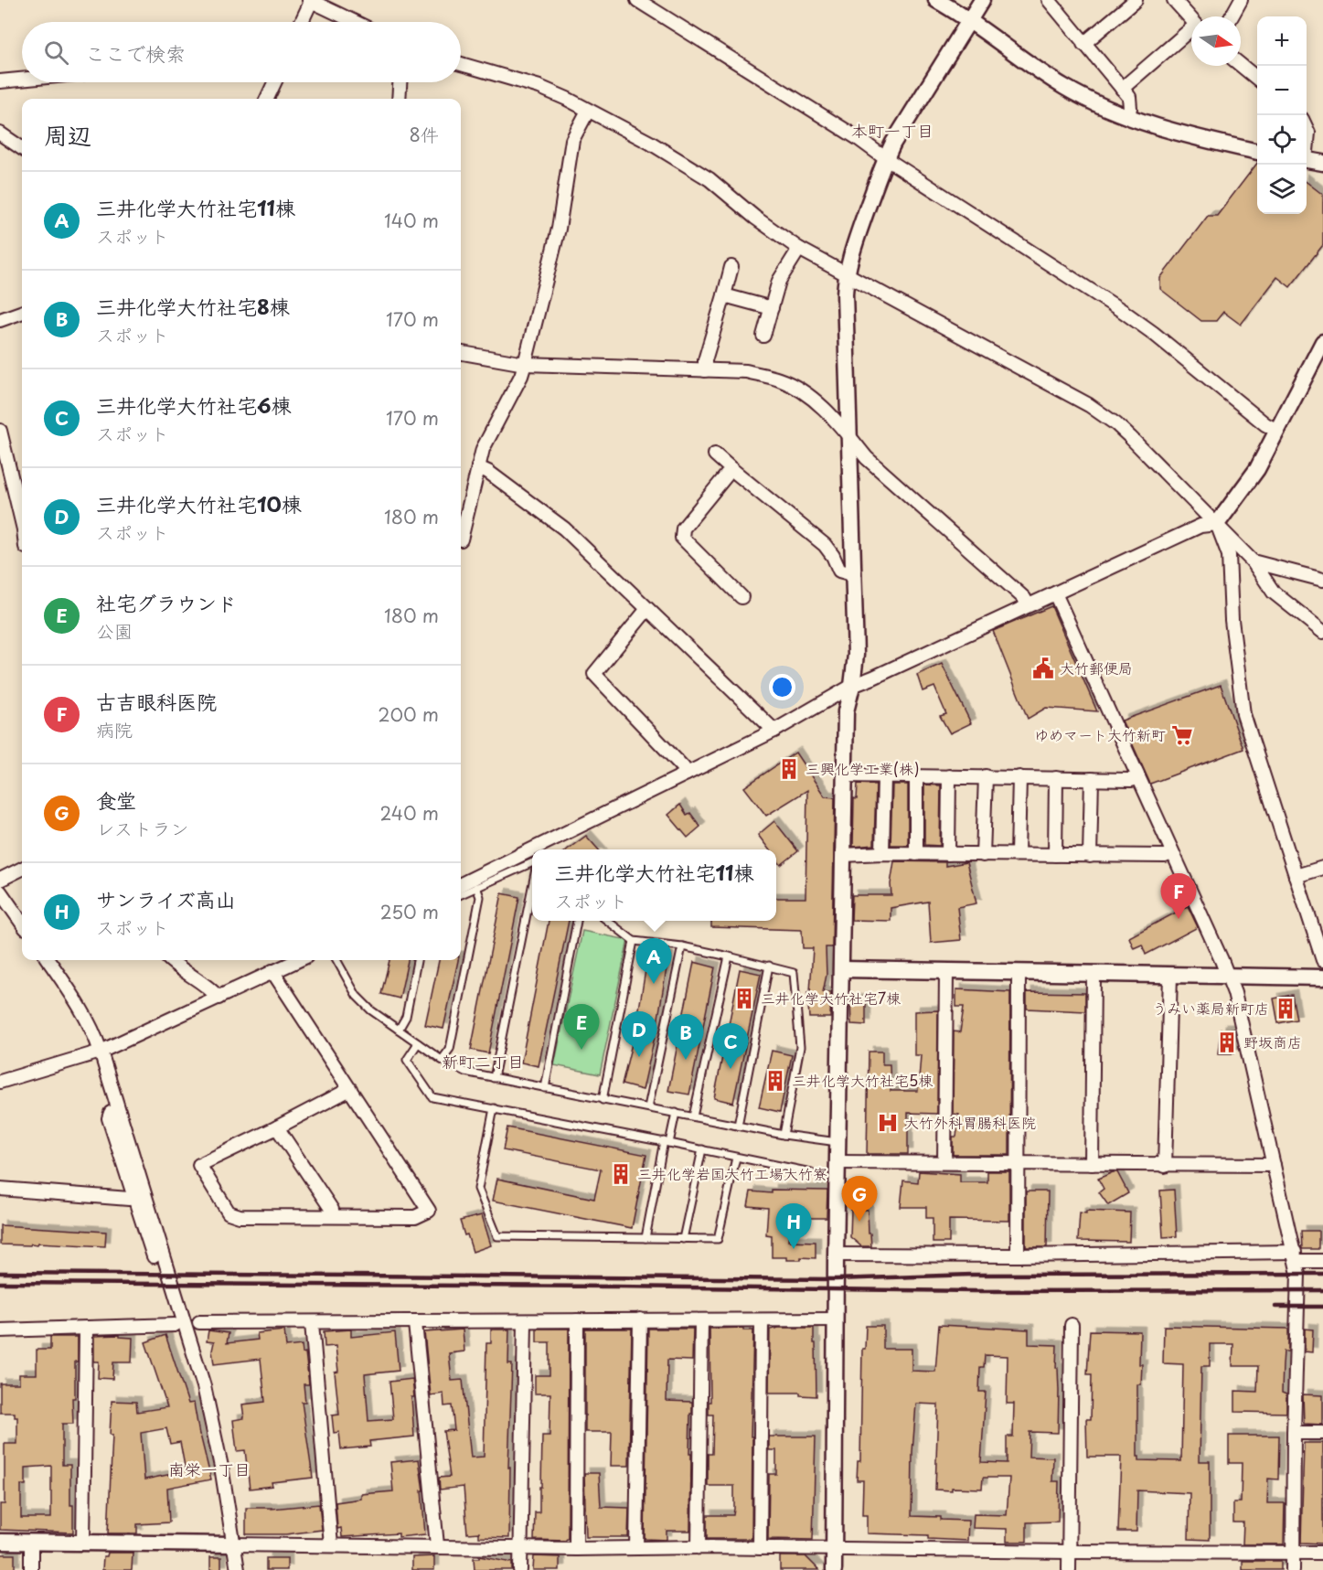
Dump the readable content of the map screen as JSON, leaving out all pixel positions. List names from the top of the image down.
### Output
{
  "districts": ["本町一丁目", "新町二丁目", "南栄一丁目"],
  "places": {
    "public building": ["大竹郵便局"],
    "supermarket": ["ゆめマート大竹新町"],
    "building": [
      "三興化学工業(株)",
      "三井化学大竹社宅7棟",
      "うみい薬局新町店",
      "野坂商店",
      "三井化学大竹社宅5棟",
      "三井化学岩国大竹工場大竹寮"
    ],
    "hospital": ["大竹外科胃腸科医院"]
  },
  "north": "right",
  "page": {
    "map_buttons": ["+", "−"],
    "search": "ここで検索",
    "heading": ["周辺", "8件"],
    "list": [
      {
        "mark": "A",
        "name": "三井化学大竹社宅11棟",
        "note": "スポット",
        "value": "140 m"
      },
      {
        "mark": "B",
        "name": "三井化学大竹社宅8棟",
        "note": "スポット",
        "value": "170 m"
      },
      {
        "mark": "C",
        "name": "三井化学大竹社宅6棟",
        "note": "スポット",
        "value": "170 m"
      },
      {
        "mark": "D",
        "name": "三井化学大竹社宅10棟",
        "note": "スポット",
        "value": "180 m"
      },
      {
        "mark": "E",
        "name": "社宅グラウンド",
        "note": "公園",
        "value": "180 m"
      },
      {
        "mark": "F",
        "name": "古吉眼科医院",
        "note": "病院",
        "value": "200 m"
      },
      {
        "mark": "G",
        "name": "食堂",
        "note": "レストラン",
        "value": "240 m"
      },
      {
        "mark": "H",
        "name": "サンライズ高山",
        "note": "スポット",
        "value": "250 m"
      }
    ],
    "popup": ["三井化学大竹社宅11棟", "スポット"],
    "pins": [
      "F",
      "A",
      "E",
      "D",
      "B",
      "C",
      "G",
      "H"
    ]
  }
}
